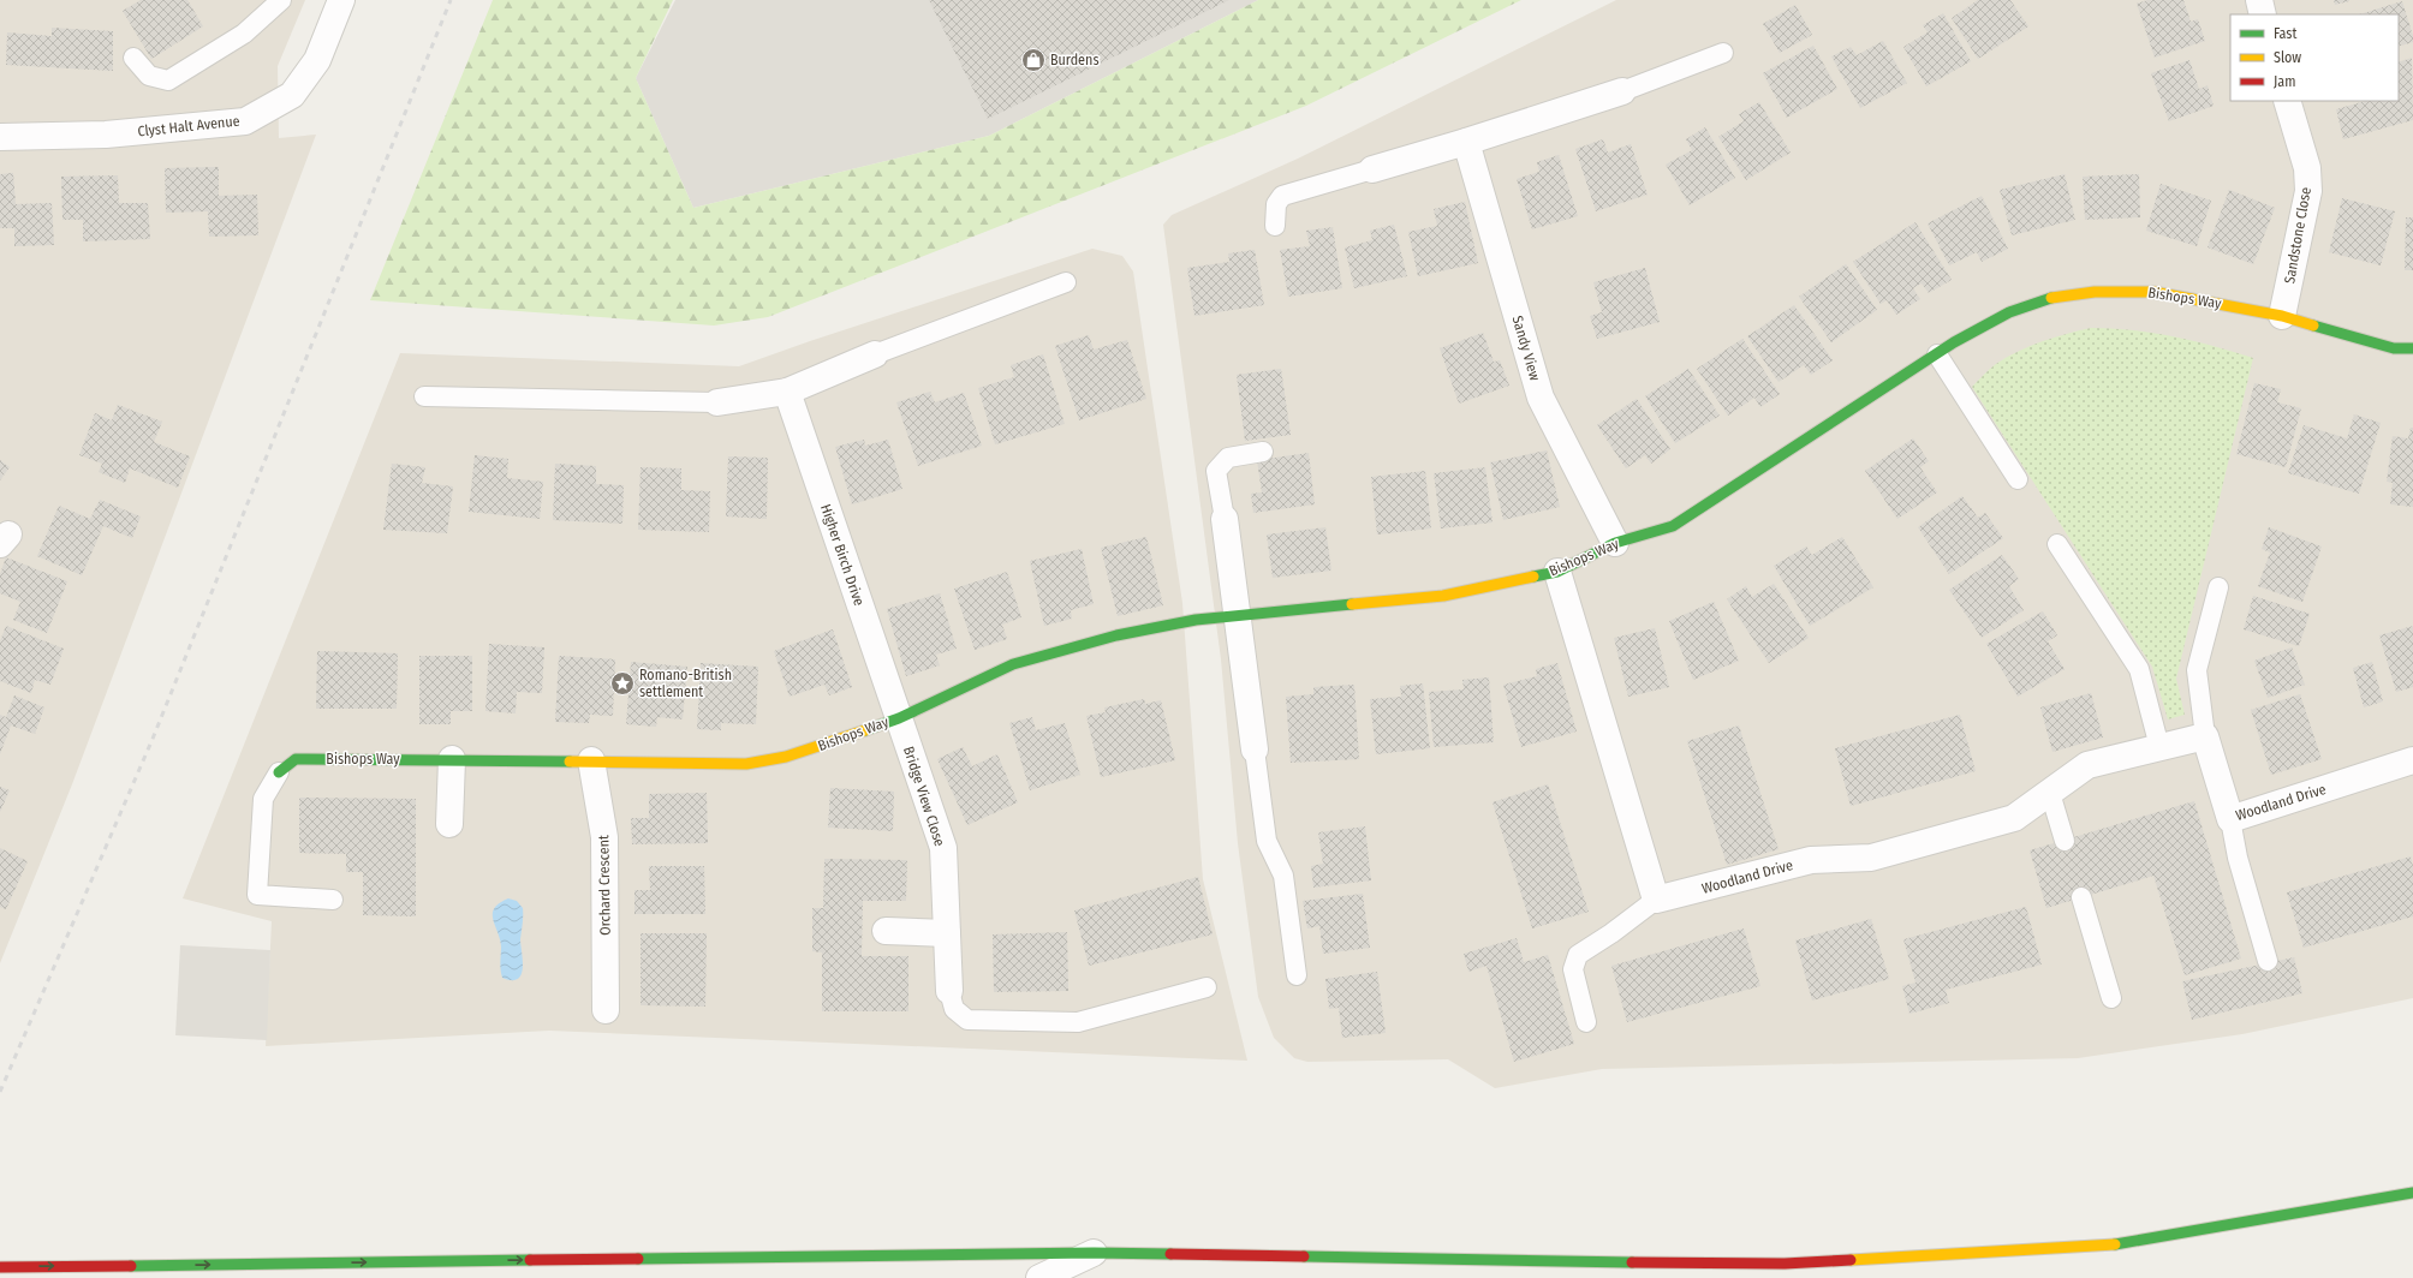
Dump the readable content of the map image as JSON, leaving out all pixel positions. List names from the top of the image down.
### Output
{
  "streets": {
    "main road": ["Bishops Way"],
    "street": [
      "Clyst Halt Avenue",
      "Sandstone Close",
      "Sandy View",
      "Higher Birch Drive",
      "Bridge View Close",
      "Woodland Drive",
      "Orchard Crescent"
    ]
  },
  "crossings": [
    ["Sandstone Close", "Bishops Way"],
    ["Bishops Way", "Sandy View"],
    ["Bishops Way", "Higher Birch Drive"],
    ["Bishops Way", "Bridge View Close"],
    ["Bishops Way", "Orchard Crescent"],
    ["Higher Birch Drive", "Bridge View Close"]
  ],
  "places": {
    "shop": ["Burdens"],
    "place": ["Romano-British settlement"]
  },
  "legend": ["Fast", "Slow", "Jam"]
}
